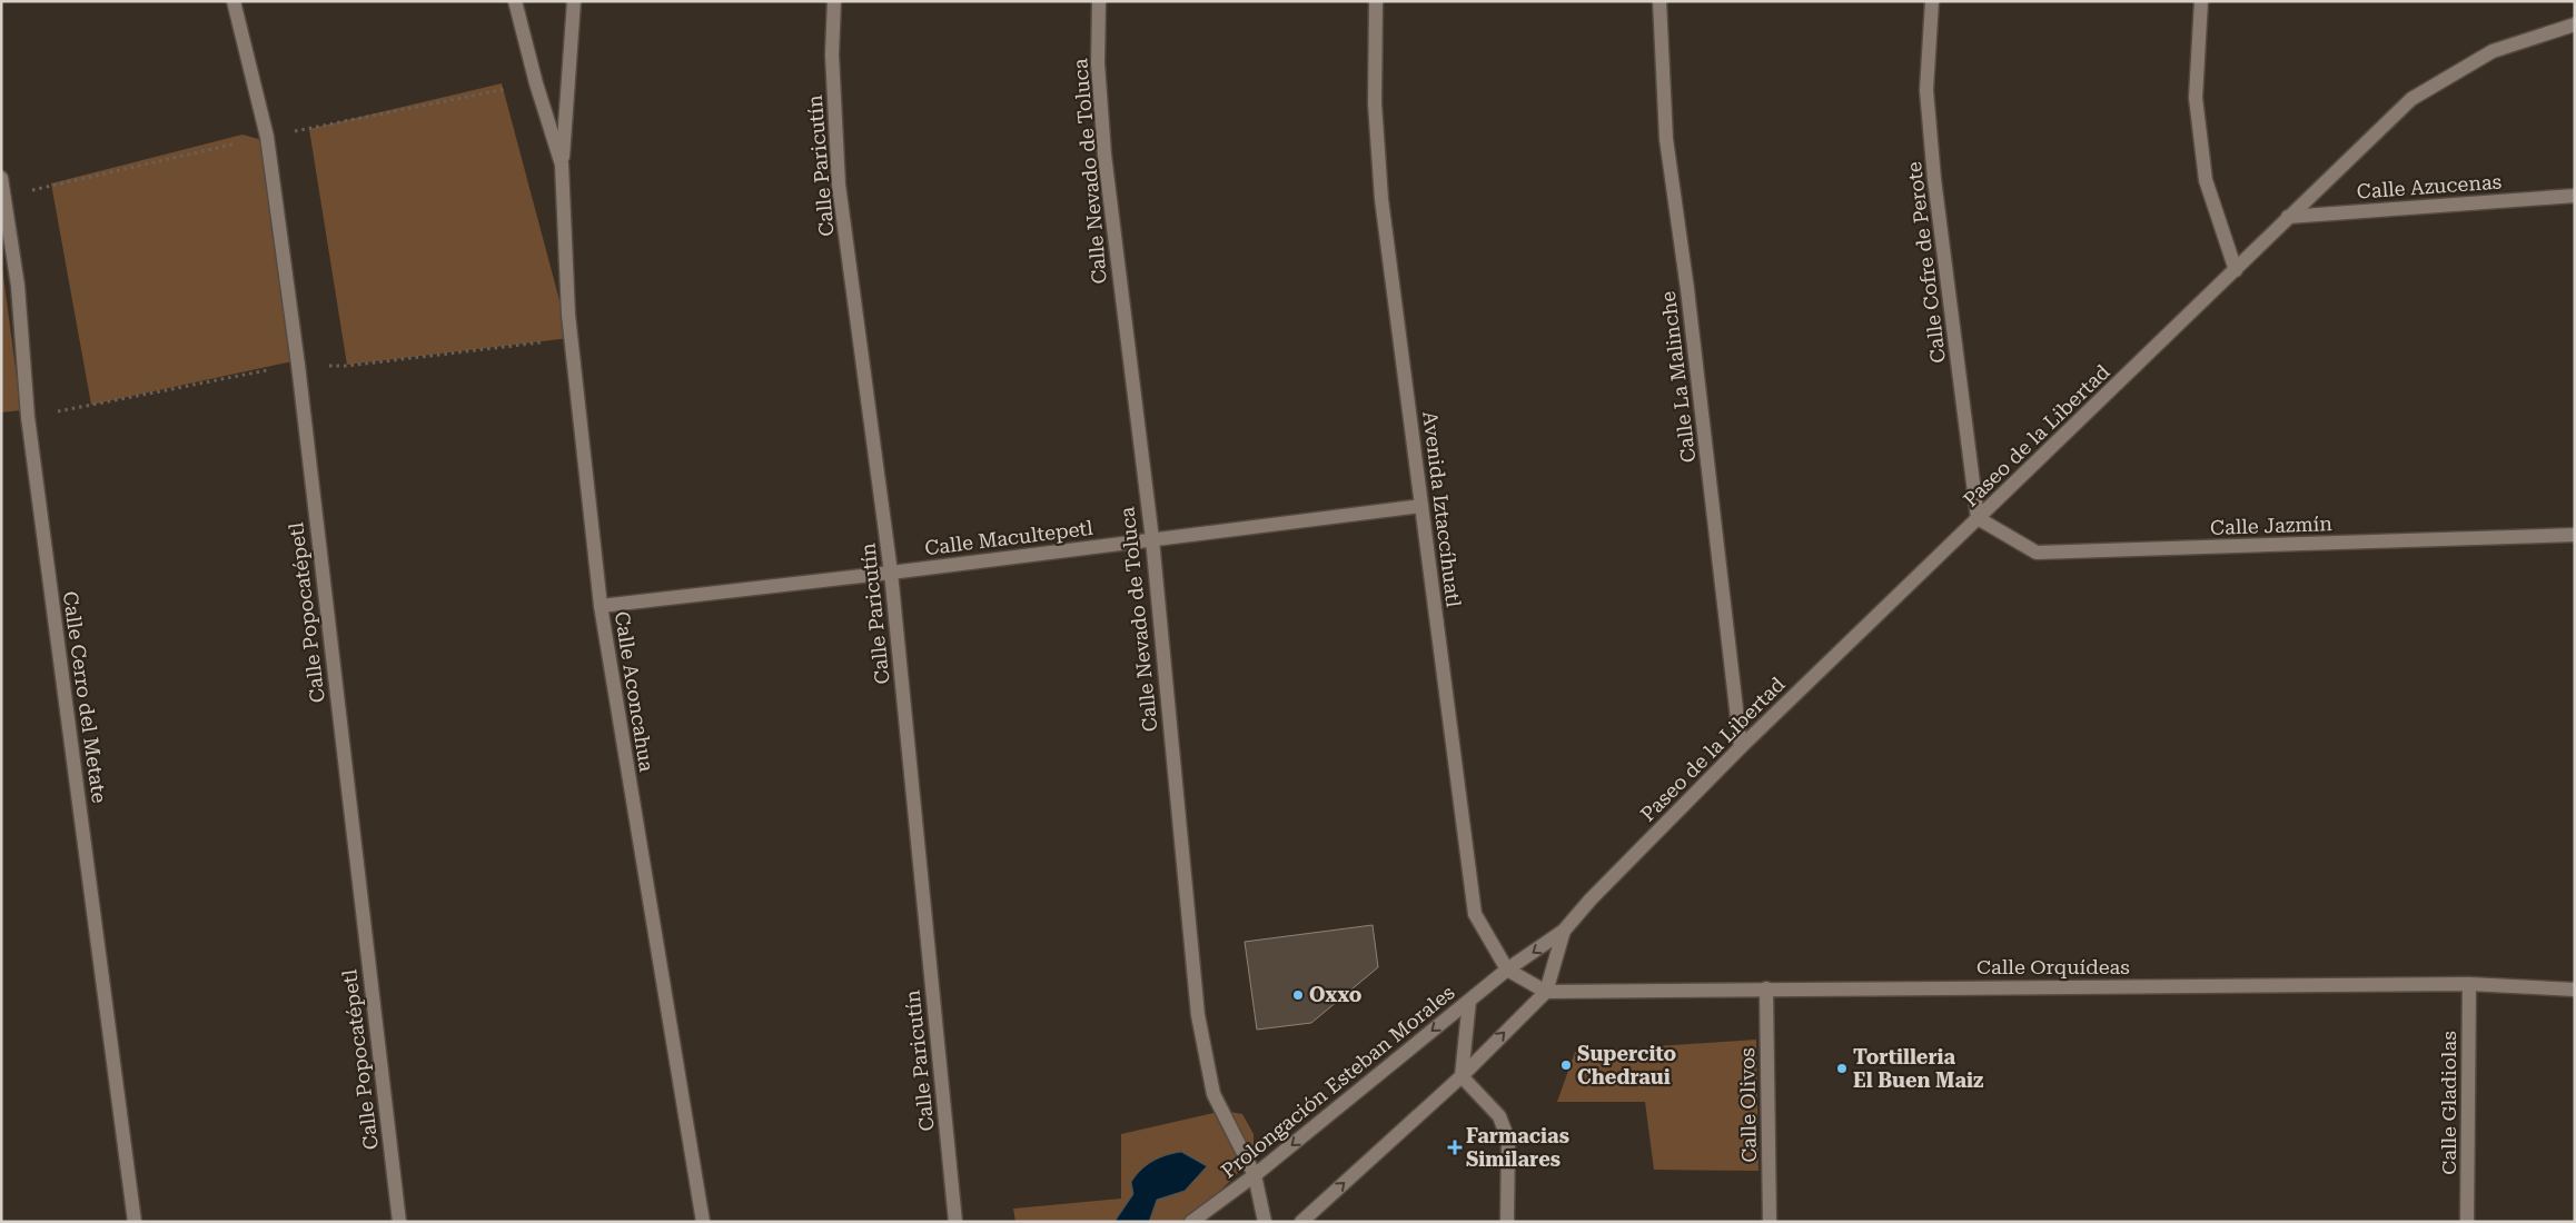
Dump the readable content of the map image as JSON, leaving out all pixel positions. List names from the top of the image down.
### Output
{
  "streets": {
    "street": [
      "Calle Paricutín",
      "Calle Nevado de Toluca",
      "Calle Azucenas",
      "Calle Cofre de Perote",
      "Calle La Malinche",
      "Paseo de la Libertad",
      "Avenida Iztaccíhuatl",
      "Calle Jazmín",
      "Calle Macultepetl",
      "Calle Popocatépetl",
      "Calle Aconcahua",
      "Calle Cerro del Metate",
      "Calle Orquídeas",
      "Prolongación Esteban Morales",
      "Calle Gladiolas",
      "Calle Olivos"
    ]
  },
  "crossings": [
    ["Calle Paricutín", "Calle Macultepetl"],
    ["Calle Nevado de Toluca", "Calle Macultepetl"],
    ["Calle Nevado de Toluca", "Prolongación Esteban Morales"],
    ["Calle Azucenas", "Paseo de la Libertad"],
    ["Calle Cofre de Perote", "Paseo de la Libertad"],
    ["Calle Cofre de Perote", "Calle Jazmín"],
    ["Calle La Malinche", "Paseo de la Libertad"],
    ["Paseo de la Libertad", "Avenida Iztaccíhuatl"],
    ["Paseo de la Libertad", "Calle Jazmín"],
    ["Paseo de la Libertad", "Calle Orquídeas"],
    ["Paseo de la Libertad", "Prolongación Esteban Morales"],
    ["Avenida Iztaccíhuatl", "Calle Macultepetl"],
    ["Avenida Iztaccíhuatl", "Prolongación Esteban Morales"],
    ["Calle Macultepetl", "Calle Aconcahua"],
    ["Calle Orquídeas", "Calle Gladiolas"],
    ["Calle Orquídeas", "Calle Olivos"]
  ],
  "places": {
    "other": ["Oxxo", "Supercito Chedraui", "Tortilleria El Buen Maiz"],
    "health": ["Farmacias Similares"]
  }
}
